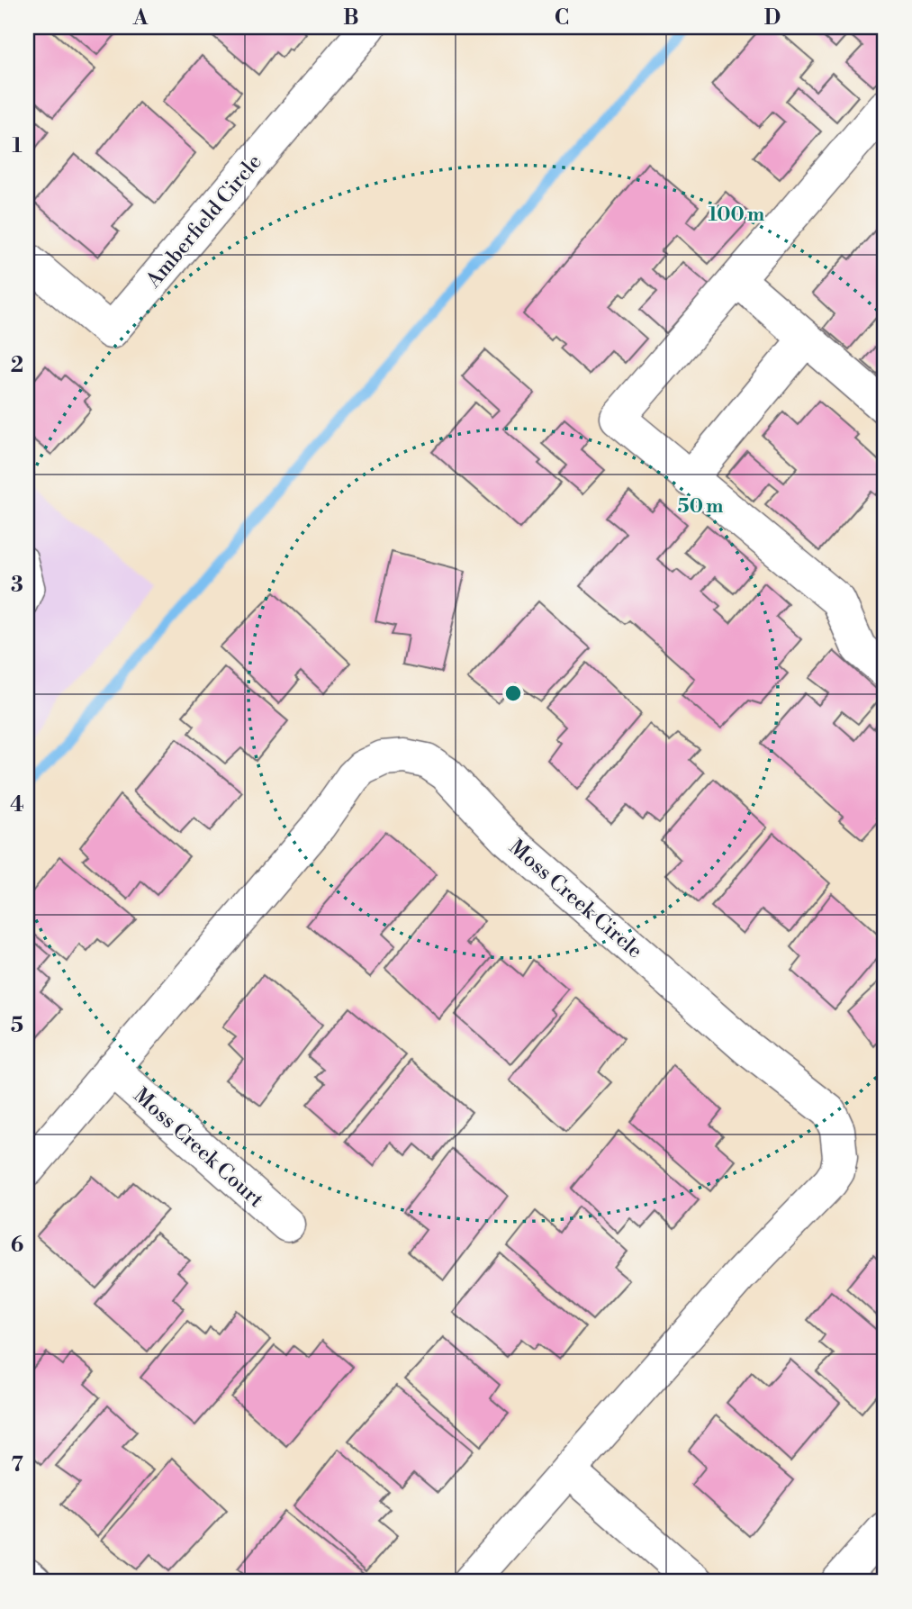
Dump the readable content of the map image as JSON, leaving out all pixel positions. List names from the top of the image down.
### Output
{
  "streets": {
    "street": ["Amberfield Circle", "Moss Creek Circle", "Moss Creek Court"]
  },
  "crossings": [
    ["Moss Creek Circle", "Moss Creek Court"]
  ],
  "grid": {
    "columns": [
      "A",
      "B",
      "C",
      "D"
    ],
    "rows": [
      "1",
      "2",
      "3",
      "4",
      "5",
      "6",
      "7"
    ]
  },
  "rings": ["100 m", "50 m"]
}
